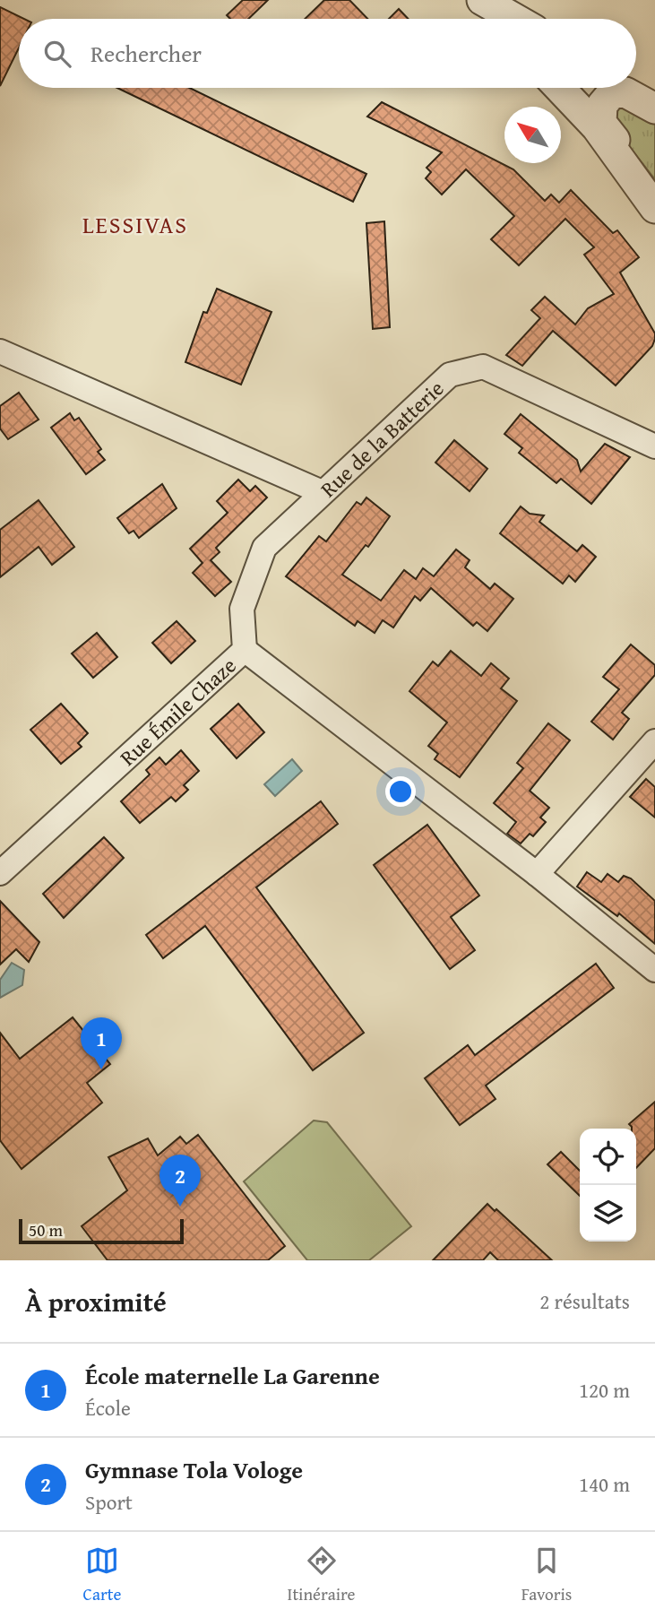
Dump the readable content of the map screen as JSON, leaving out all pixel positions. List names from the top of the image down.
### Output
{
  "streets": {
    "street": ["Rue de la Batterie", "Rue Émile Chaze"]
  },
  "crossings": [
    ["Rue de la Batterie", "Rue Émile Chaze"]
  ],
  "districts": ["LESSIVAS"],
  "scale_bar": "50 m",
  "north": "top left",
  "page": {
    "search": "Rechercher",
    "pins": ["1", "2"],
    "scale": "50 m",
    "heading": ["À proximité", "2 résultats"],
    "list": [
      {
        "mark": "1",
        "name": "École maternelle La Garenne",
        "note": "École",
        "value": "120 m"
      },
      {
        "mark": "2",
        "name": "Gymnase Tola Vologe",
        "note": "Sport",
        "value": "140 m"
      }
    ],
    "nav": ["Carte", "Itinéraire", "Favoris"]
  }
}
